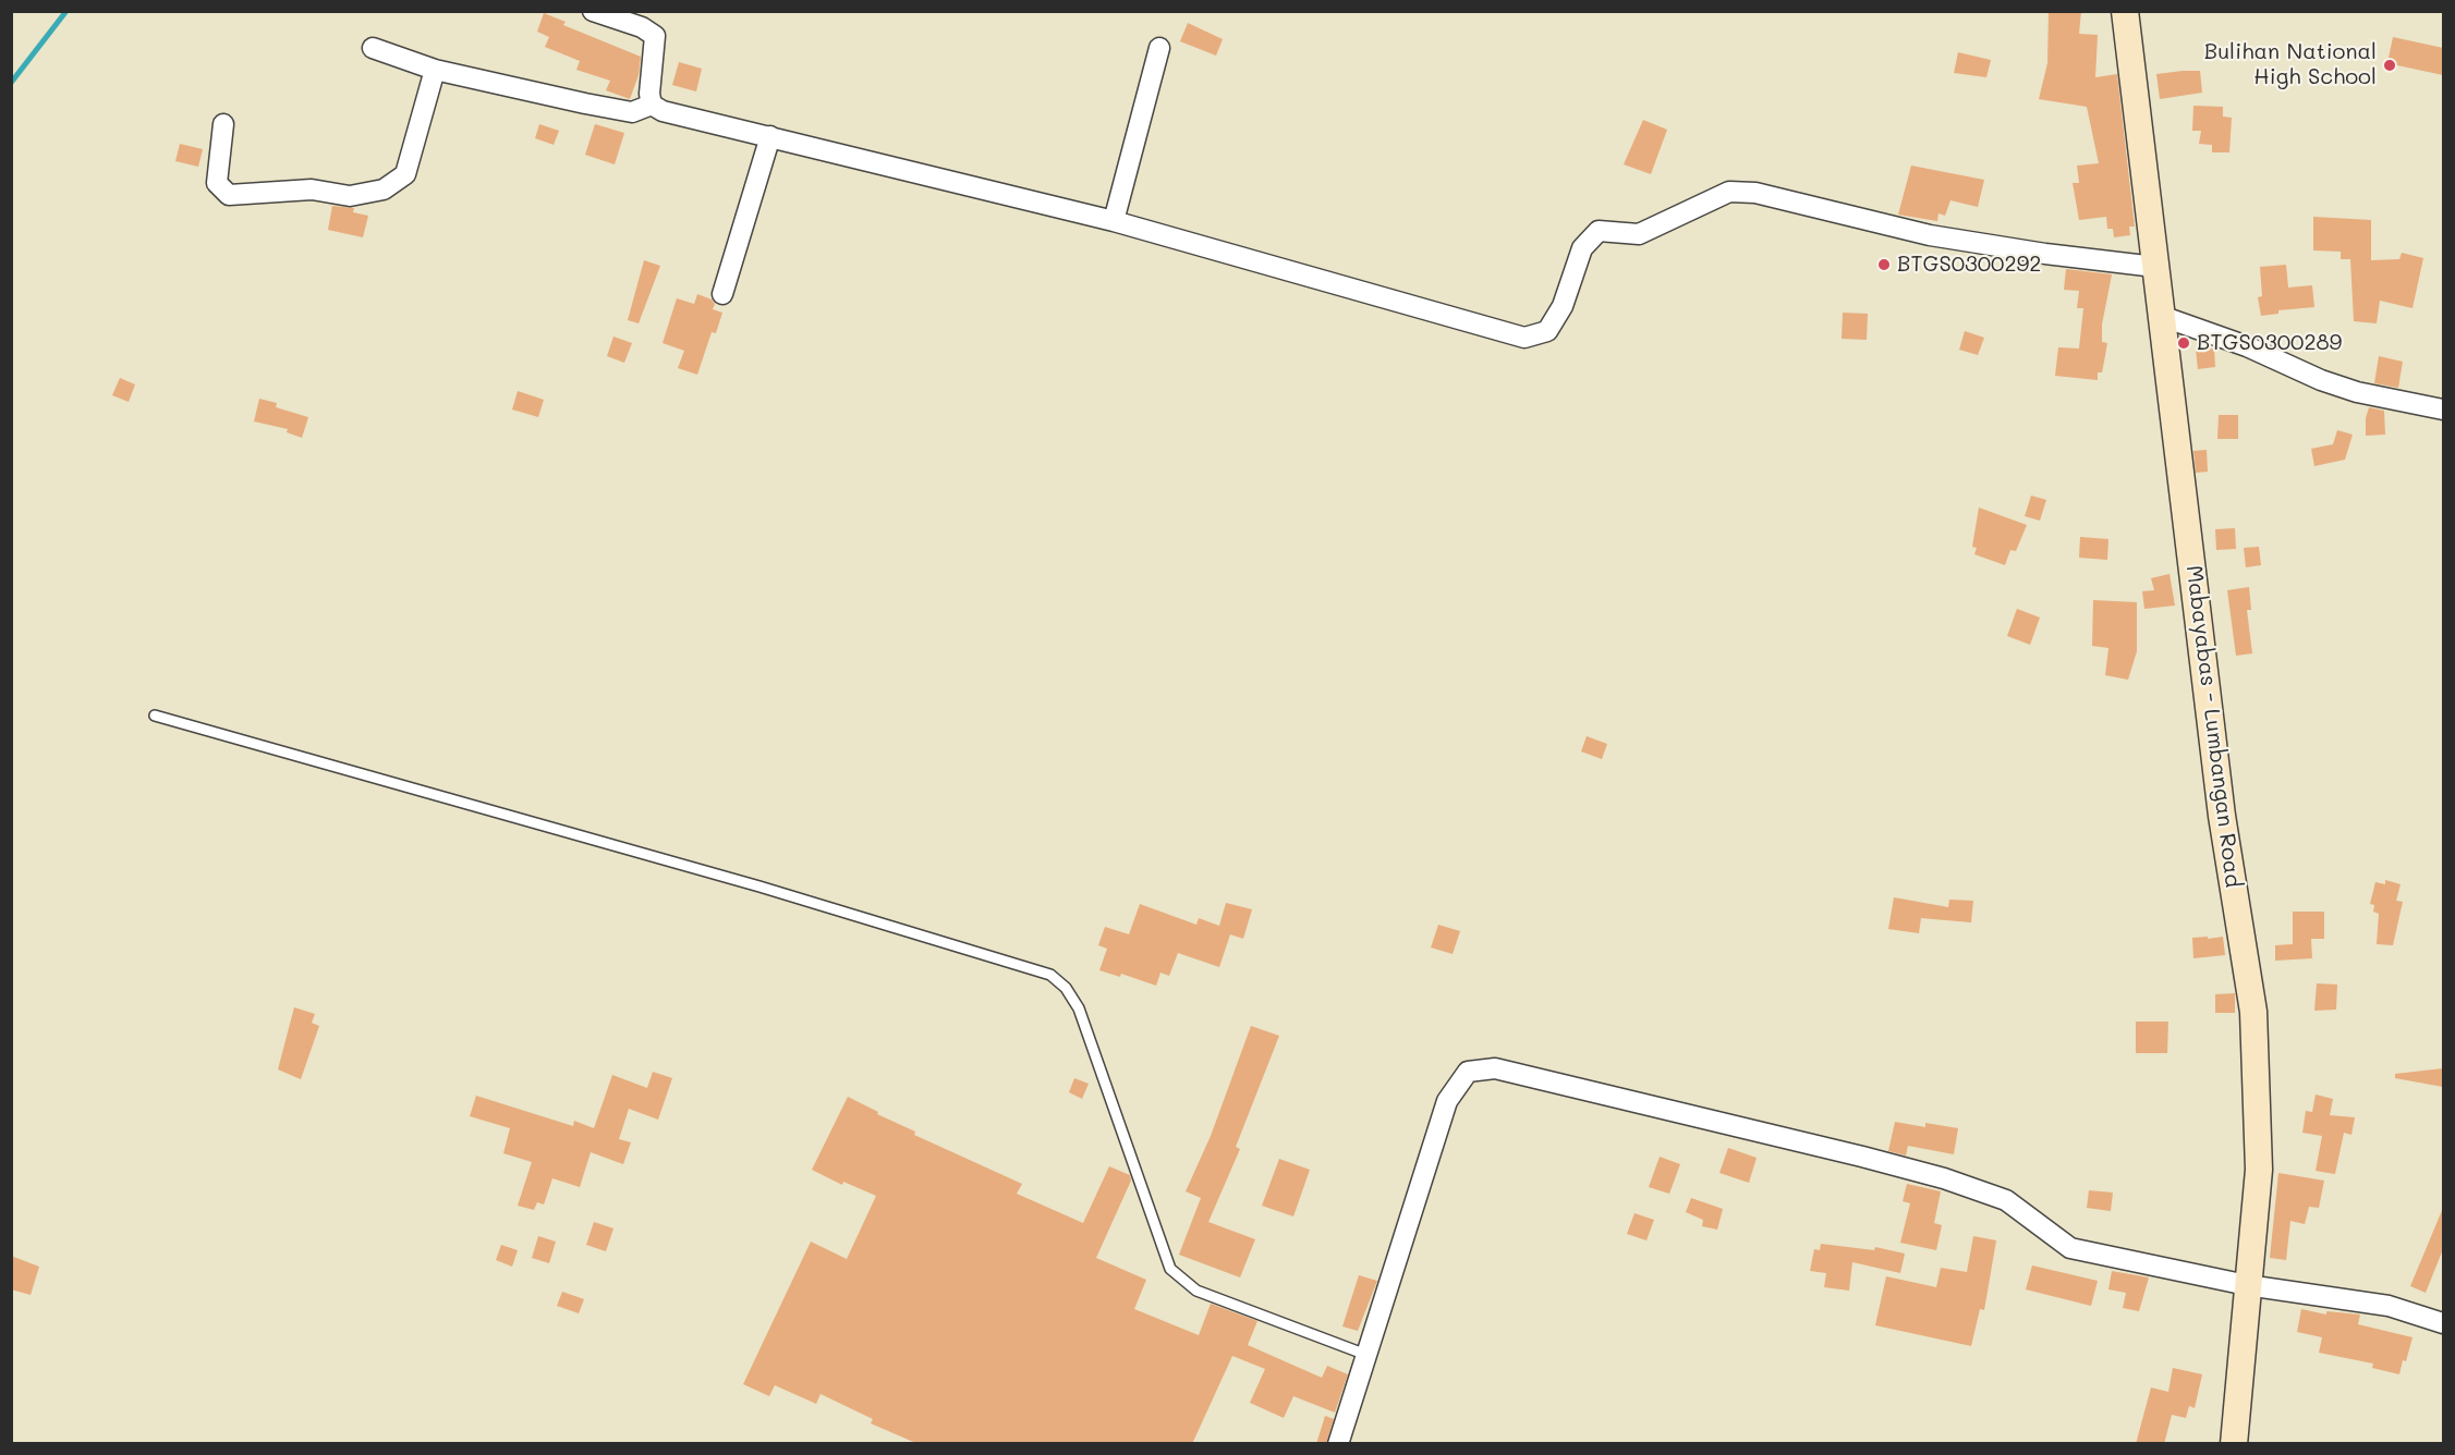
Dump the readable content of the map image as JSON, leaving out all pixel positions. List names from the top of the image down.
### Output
{
  "streets": {
    "main road": ["Mabayabas - Lumbangan Road"]
  },
  "places": ["Bulihan National High School", "BTGS0300292", "BTGS0300289"]
}
